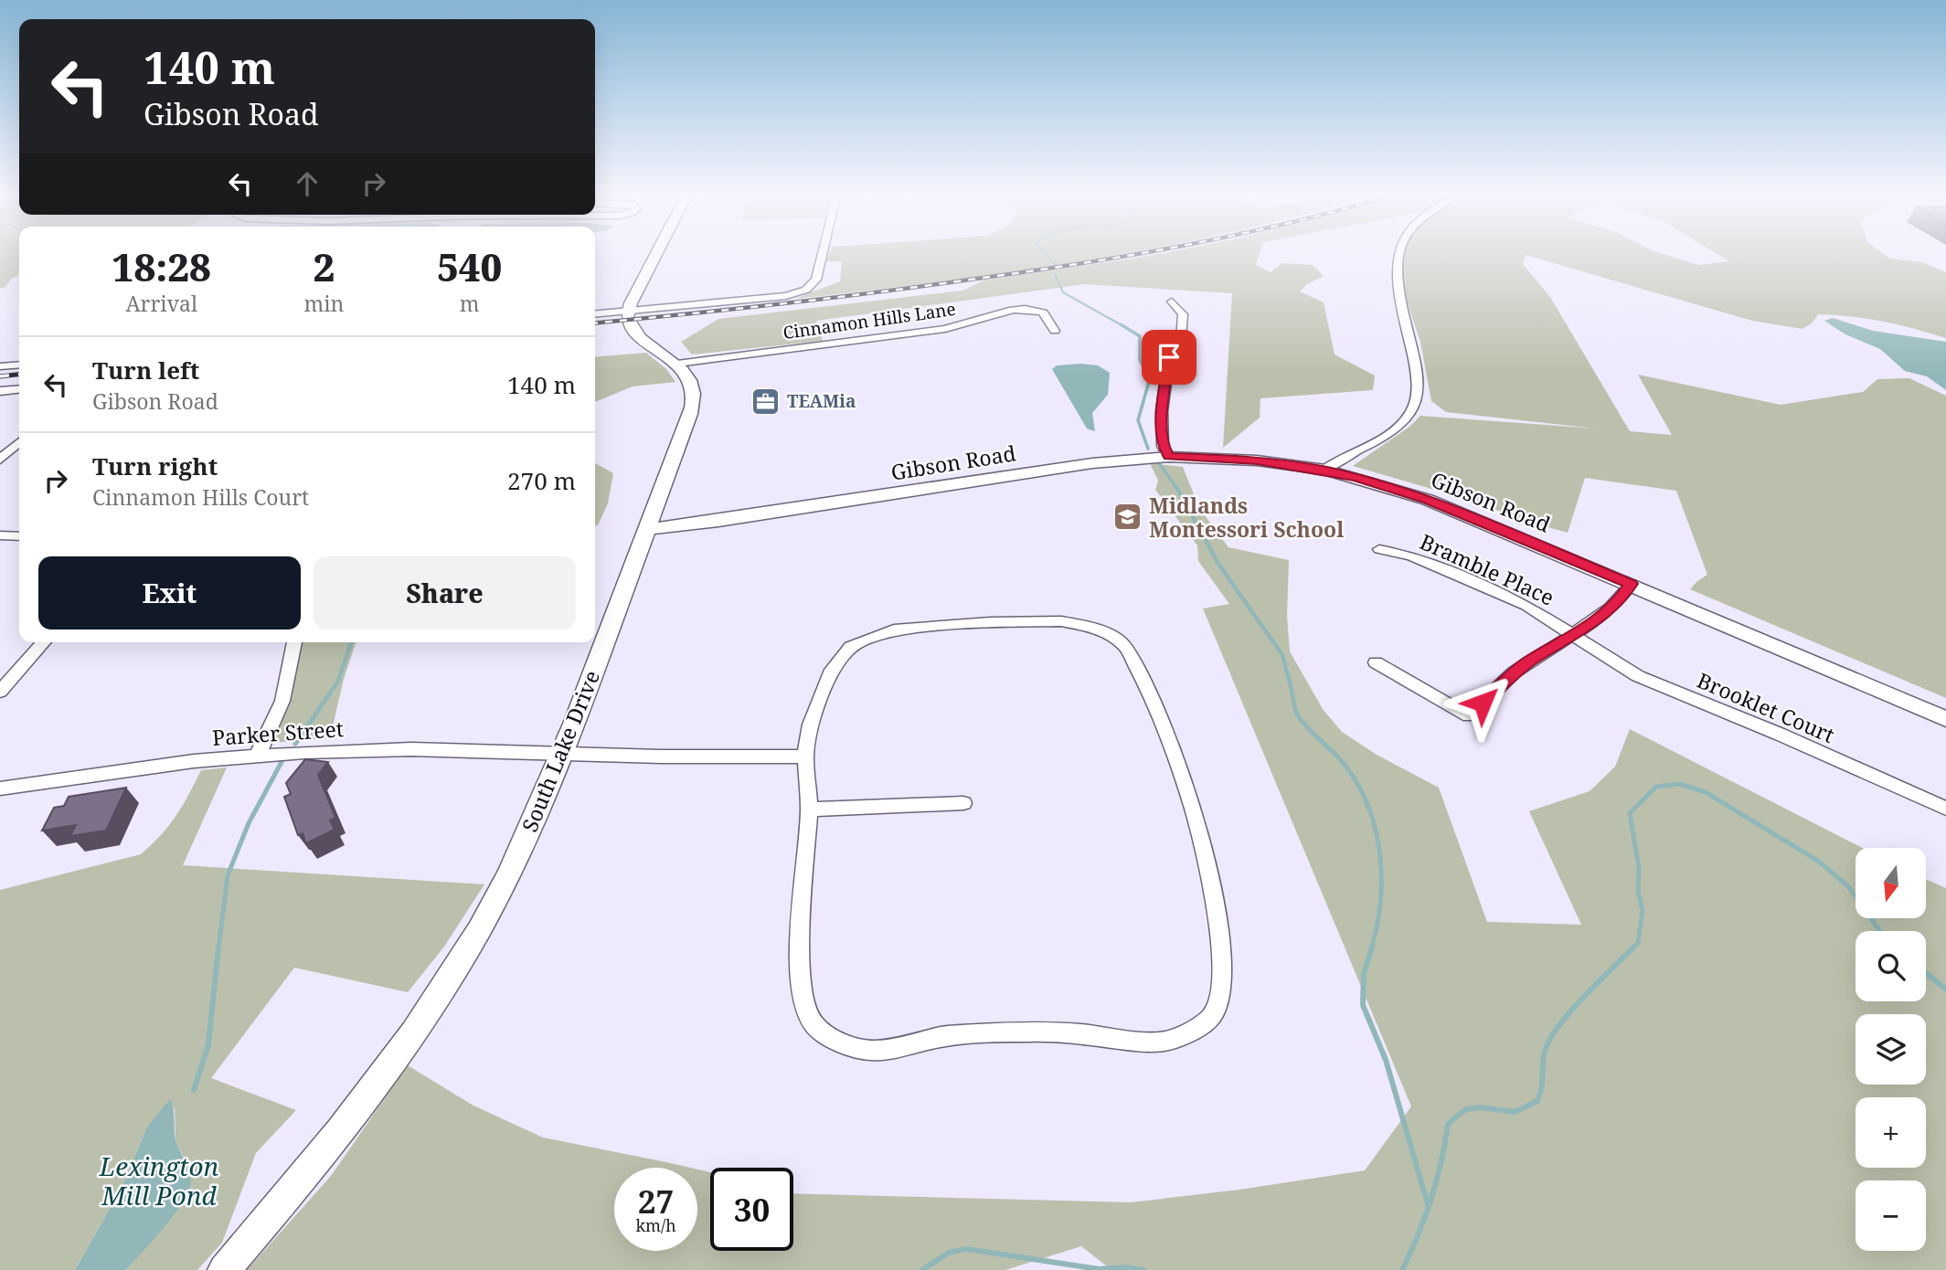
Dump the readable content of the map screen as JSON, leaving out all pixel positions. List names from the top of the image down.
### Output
{
  "streets": {
    "main road": ["Gibson Road", "South Lake Drive"],
    "street": [
      "Cinnamon Hills Lane",
      "Bramble Place",
      "Brooklet Court",
      "Parker Street"
    ]
  },
  "crossings": [
    ["Cinnamon Hills Lane", "South Lake Drive"],
    ["Gibson Road", "South Lake Drive"],
    ["Bramble Place", "Brooklet Court"],
    ["Parker Street", "South Lake Drive"]
  ],
  "water": ["Lexington Mill Pond"],
  "places": {
    "office": ["TEAMia"],
    "school or university": ["Midlands Montessori School"]
  },
  "north": "bottom",
  "page": {
    "turn": ["140 m", "Gibson Road"],
    "eta": [
      "18:28",
      "Arrival",
      "2",
      "min",
      "540",
      "m"
    ],
    "list": [
      {
        "name": "Turn left",
        "note": "Gibson Road",
        "value": "140 m"
      },
      {
        "name": "Turn right",
        "note": "Cinnamon Hills Court",
        "value": "270 m"
      }
    ],
    "buttons": ["Exit", "Share"],
    "map_buttons": ["+", "−"],
    "speed": "27 km/h",
    "limit": "30"
  }
}
